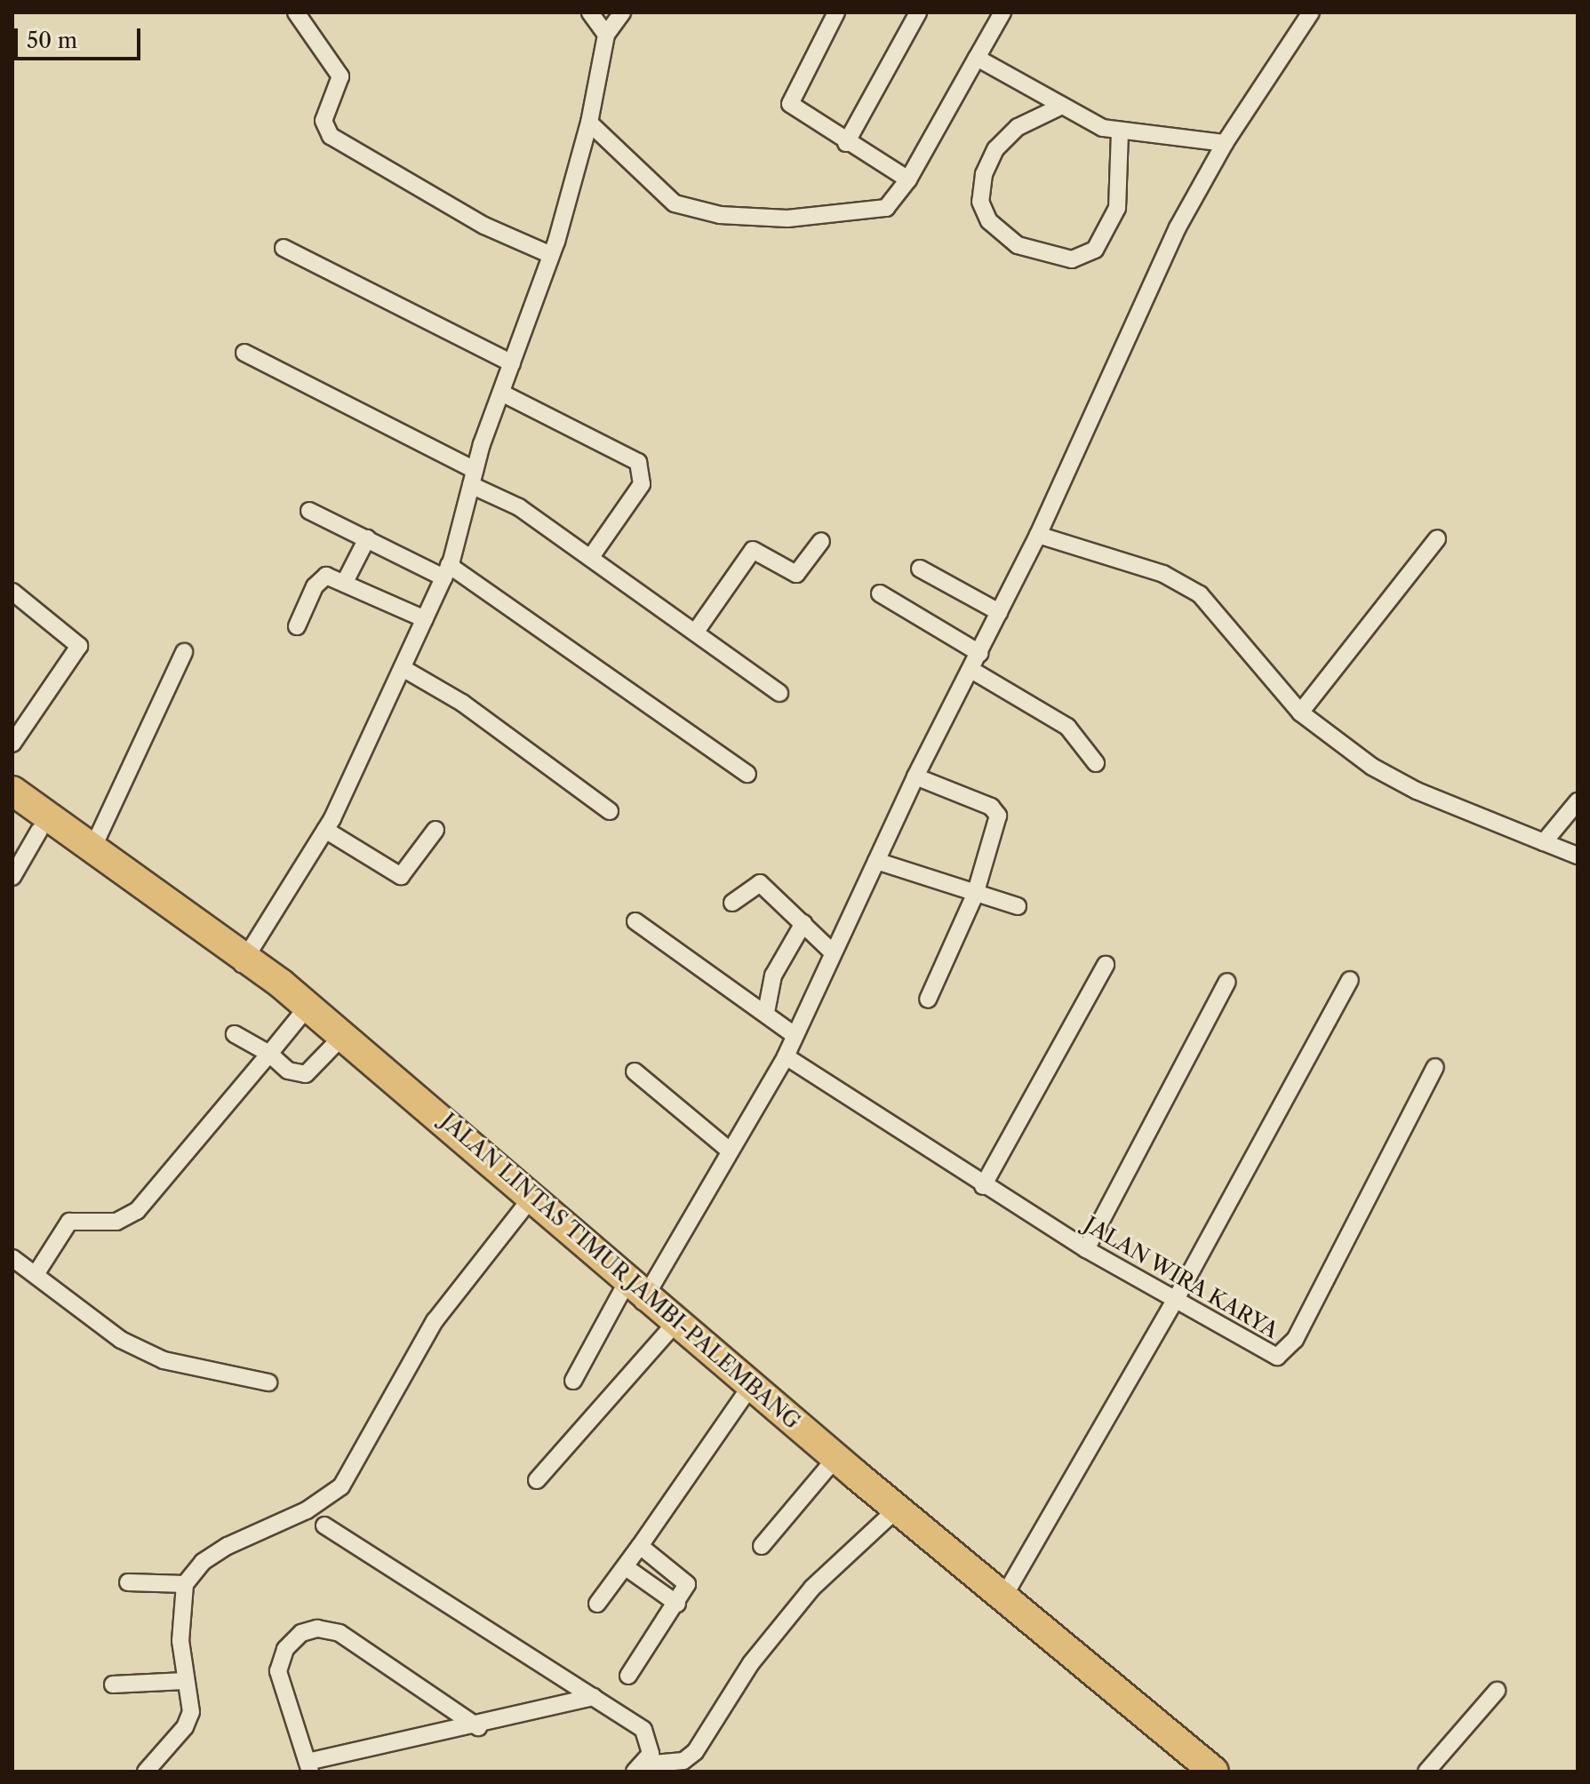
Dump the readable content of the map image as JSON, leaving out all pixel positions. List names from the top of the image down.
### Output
{
  "streets": {
    "highway": ["JALAN LINTAS TIMUR JAMBI-PALEMBANG"],
    "street": ["JALAN WIRA KARYA"]
  },
  "scale_bar": "50 m"
}
